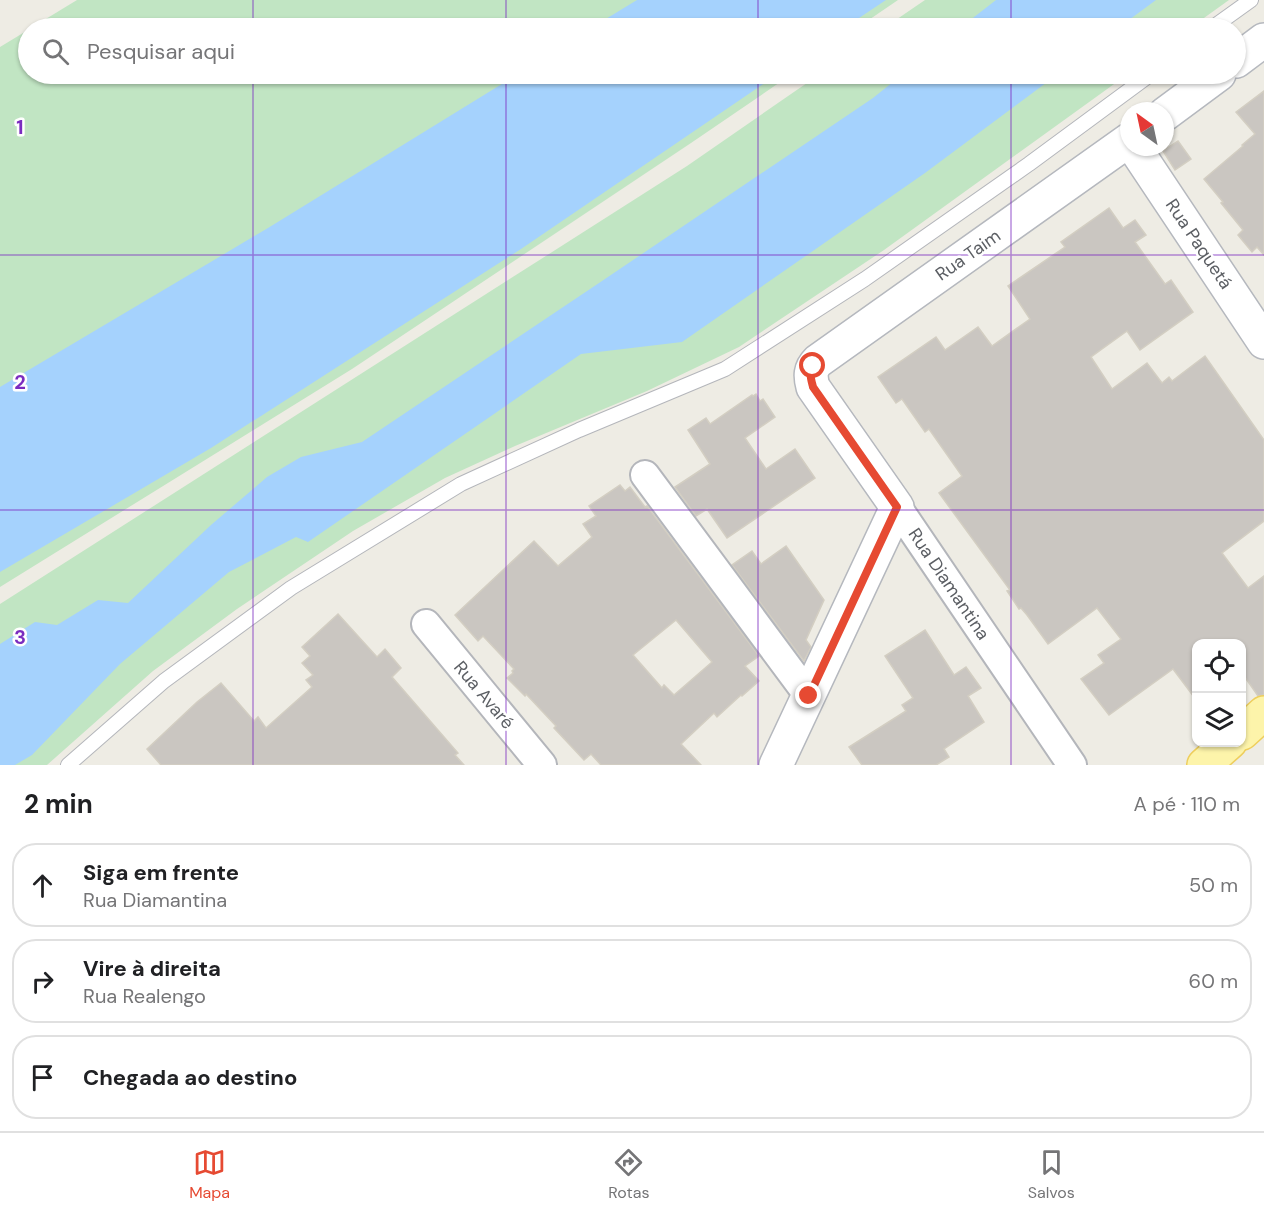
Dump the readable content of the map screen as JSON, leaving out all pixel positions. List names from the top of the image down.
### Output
{
  "streets": {
    "street": [
      "Rua Paquetá",
      "Rua Taim",
      "Rua Diamantina",
      "Rua Avaré"
    ]
  },
  "crossings": [
    ["Rua Taim", "Rua Diamantina"]
  ],
  "north": "top left",
  "page": {
    "search": "Pesquisar aqui",
    "heading": ["2 min", "A pé · 110 m"],
    "list": [
      ["Siga em frente", "Rua Diamantina", "50 m"],
      ["Vire à direita", "Rua Realengo", "60 m"],
      "Chegada ao destino"
    ],
    "nav": ["Mapa", "Rotas", "Salvos"]
  },
  "grid": {
    "rows": ["1", "2", "3"]
  }
}
